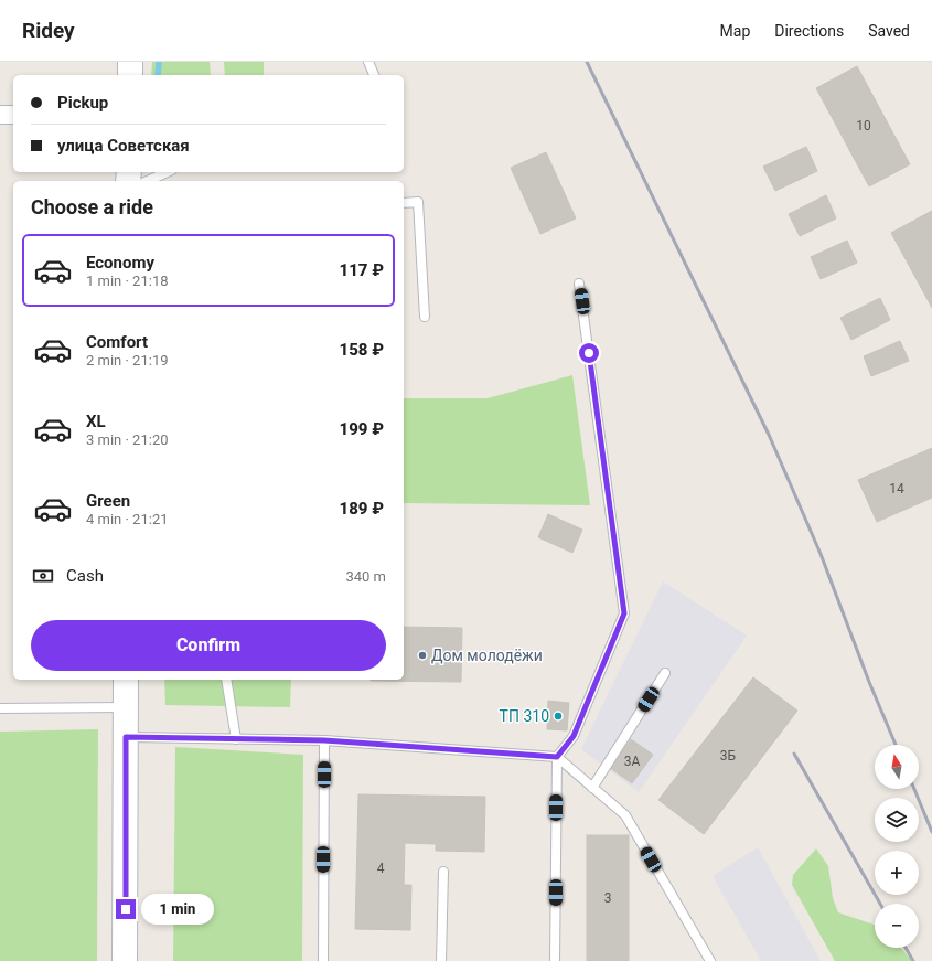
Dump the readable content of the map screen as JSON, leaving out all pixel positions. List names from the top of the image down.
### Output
{
  "places": ["Дом молодёжи", "ТП 310"],
  "house_numbers": [
    "10",
    "14",
    "3Б",
    "3А",
    "4",
    "3"
  ],
  "north": "top",
  "page": {
    "header": "Ridey",
    "nav": ["Map", "Directions", "Saved"],
    "banner": ["Pickup", "улица Советская"],
    "heading": "Choose a ride",
    "list": [
      {
        "name": "Economy",
        "note": "1 min · 21:18",
        "value": "117 ₽"
      },
      {
        "name": "Comfort",
        "note": "2 min · 21:19",
        "value": "158 ₽"
      },
      {
        "name": "XL",
        "note": "3 min · 21:20",
        "value": "199 ₽"
      },
      {
        "name": "Green",
        "note": "4 min · 21:21",
        "value": "189 ₽"
      }
    ],
    "pay": ["Cash", "340 m"],
    "buttons": "Confirm",
    "map_buttons": ["+", "−"],
    "bubble": "1 min"
  }
}
